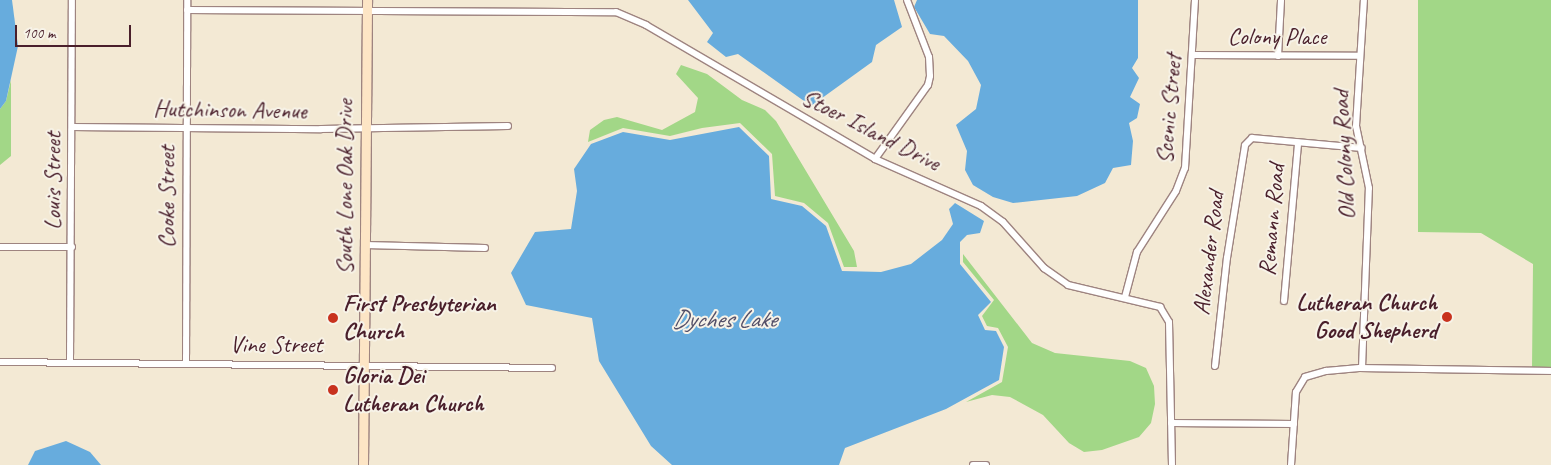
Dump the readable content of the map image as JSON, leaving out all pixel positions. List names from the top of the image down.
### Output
{
  "streets": {
    "street": [
      "Colony Place",
      "Scenic Street",
      "Hutchinson Avenue",
      "Stoer Island Drive",
      "Old Colony Road",
      "Louis Street",
      "South Lone Oak Drive",
      "Cooke Street",
      "Remann Road",
      "Alexander Road",
      "Vine Street"
    ]
  },
  "crossings": [
    ["Colony Place", "Scenic Street"],
    ["Colony Place", "Old Colony Road"],
    ["Scenic Street", "Stoer Island Drive"],
    ["Hutchinson Avenue", "Louis Street"],
    ["Hutchinson Avenue", "South Lone Oak Drive"],
    ["Hutchinson Avenue", "Cooke Street"],
    ["Stoer Island Drive", "South Lone Oak Drive"],
    ["Louis Street", "Vine Street"],
    ["South Lone Oak Drive", "Vine Street"],
    ["Cooke Street", "Vine Street"],
    ["Remann Road", "Alexander Road"]
  ],
  "water": ["Dyches Lake"],
  "places": ["Lutheran Church Good Shepherd", "First Presbyterian Church", "Gloria Dei Lutheran Church"],
  "scale_bar": "100 m"
}
